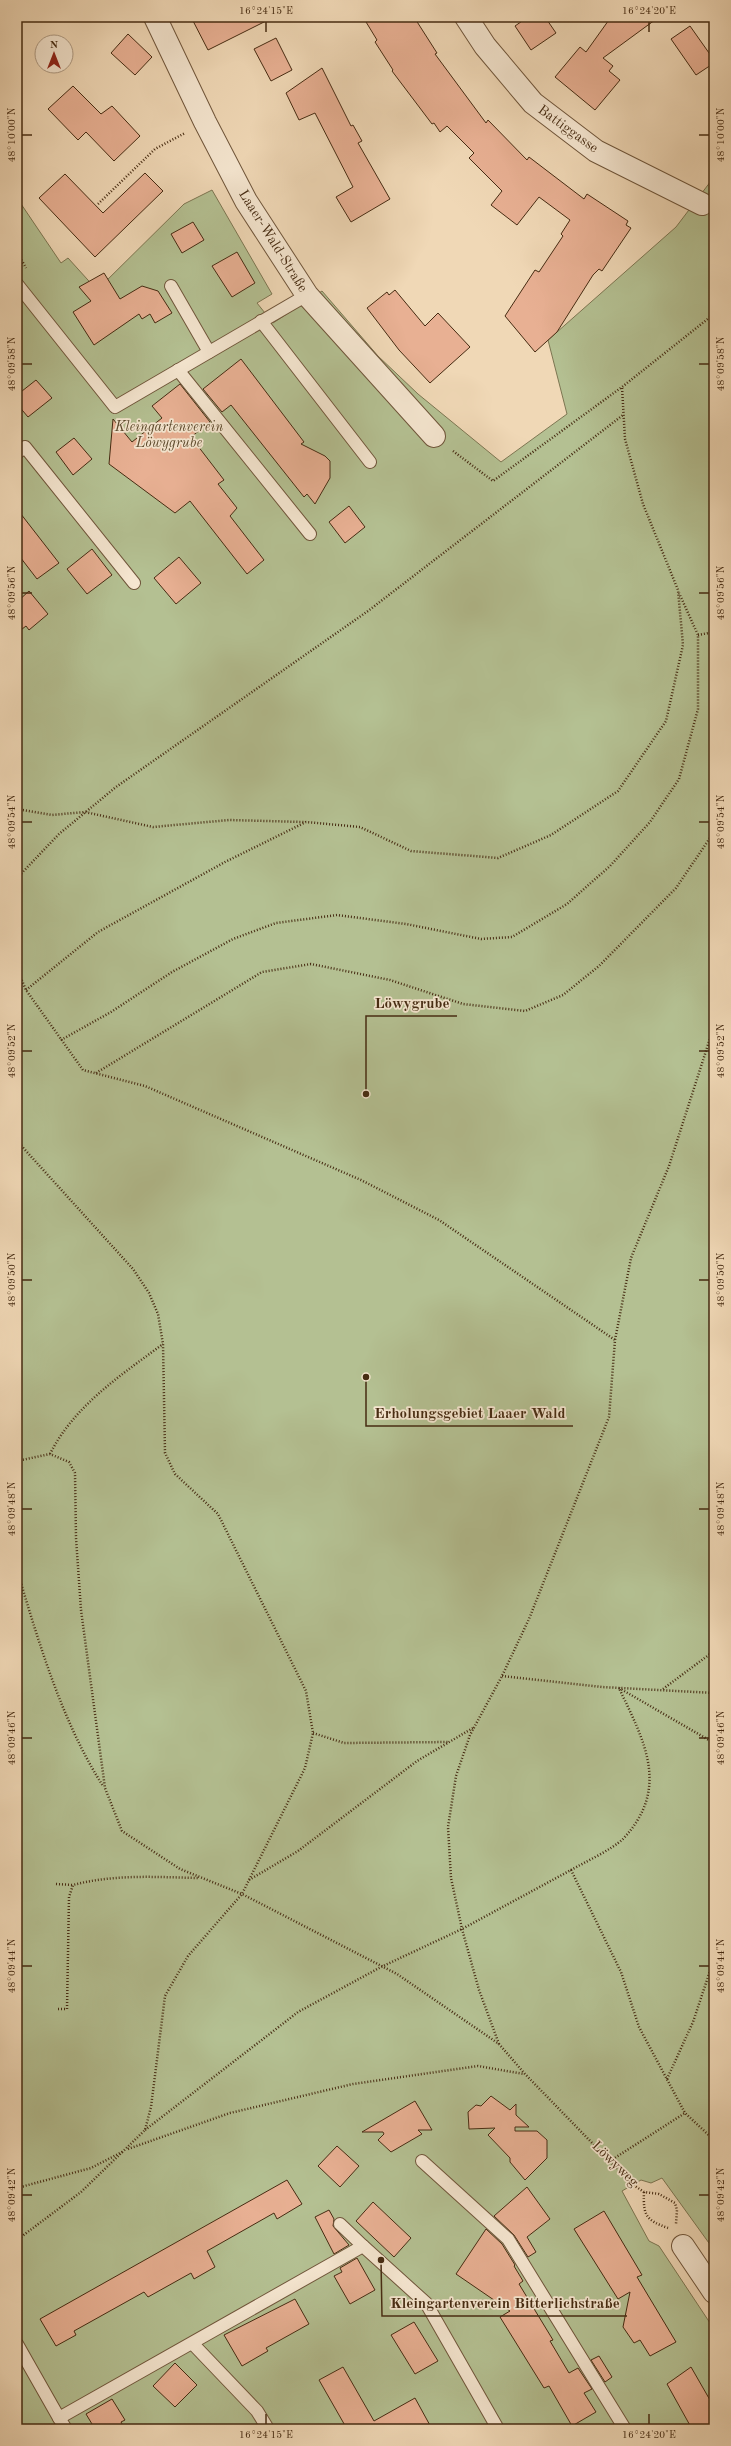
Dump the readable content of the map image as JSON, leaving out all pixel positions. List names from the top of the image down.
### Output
{
  "streets": {
    "street": ["Battiggasse", "Laaer-Wald-Straße"],
    "path": ["Löwyweg"]
  },
  "parks": ["Kleingartenverein Löwygrube"],
  "places": ["Löwygrube", "Erholungsgebiet Laaer Wald", "Kleingartenverein Bitterlichstraße"],
  "north": "top",
  "coordinates": [
    "16°24'15\"E",
    "16°24'20\"E",
    "48°10'00\"N",
    "48°09'58\"N",
    "48°09'56\"N",
    "48°09'54\"N",
    "48°09'52\"N",
    "48°09'50\"N",
    "48°09'48\"N",
    "48°09'46\"N",
    "48°09'44\"N",
    "48°09'42\"N"
  ]
}
